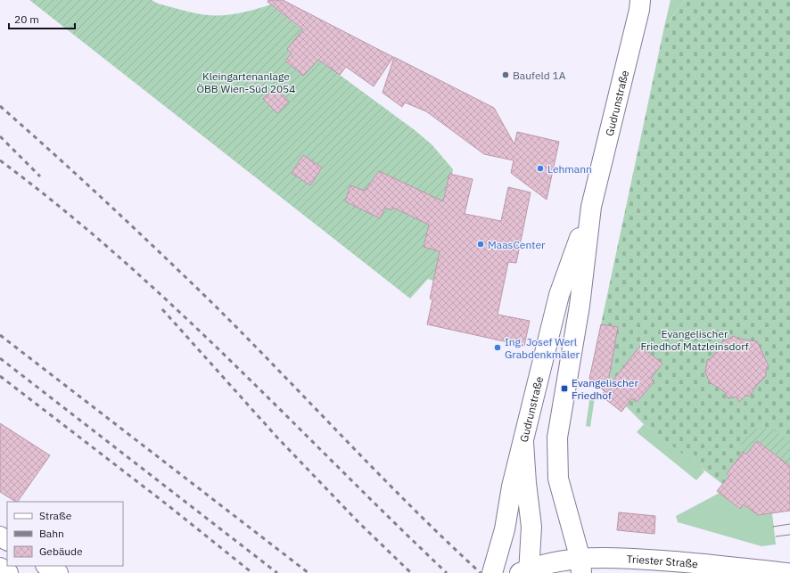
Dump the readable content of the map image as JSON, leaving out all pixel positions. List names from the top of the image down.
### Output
{
  "streets": {
    "main road": ["Gudrunstraße", "Triester Straße"]
  },
  "crossings": [
    ["Gudrunstraße", "Triester Straße"]
  ],
  "parks": ["Kleingartenanlage ÖBB Wien-Süd 2054", "Evangelischer Friedhof Matzleinsdorf"],
  "places": {
    "other": [
      "Baufeld 1A",
      "Lehmann",
      "MaasCenter",
      "Ing. Josef Werl Grabdenkmäler"
    ],
    "transit": ["Evangelischer Friedhof"]
  },
  "legend": ["Straße", "Bahn", "Gebäude"],
  "scale_bar": "20 m"
}
